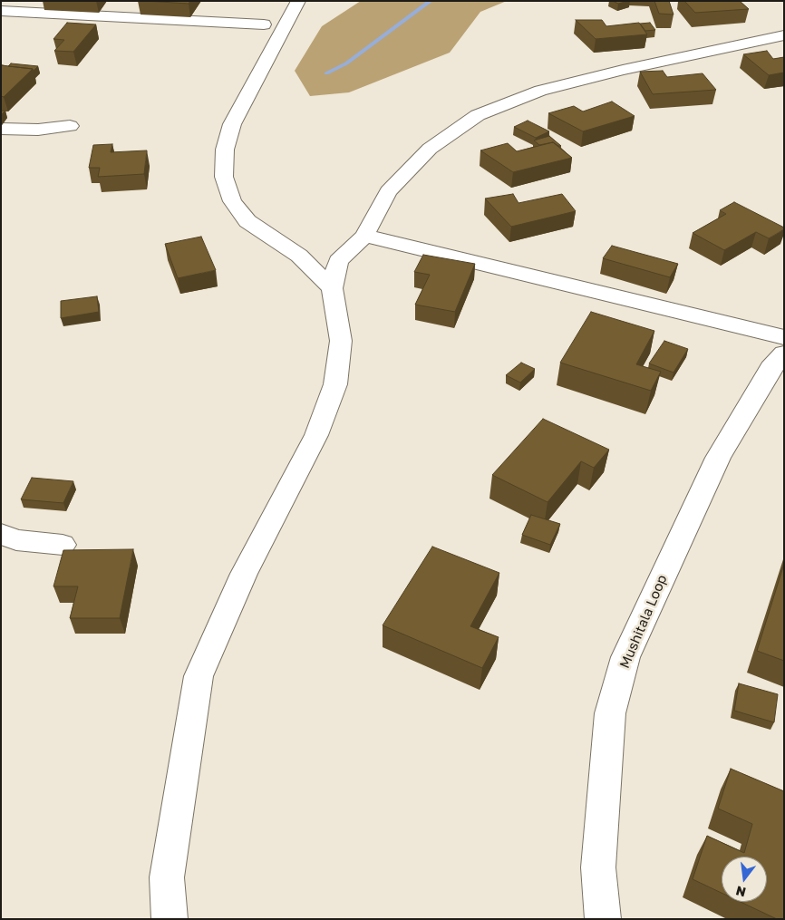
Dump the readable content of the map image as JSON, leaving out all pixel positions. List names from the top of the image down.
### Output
{
  "streets": {
    "street": ["Mushitala Loop"]
  },
  "north": "bottom"
}
